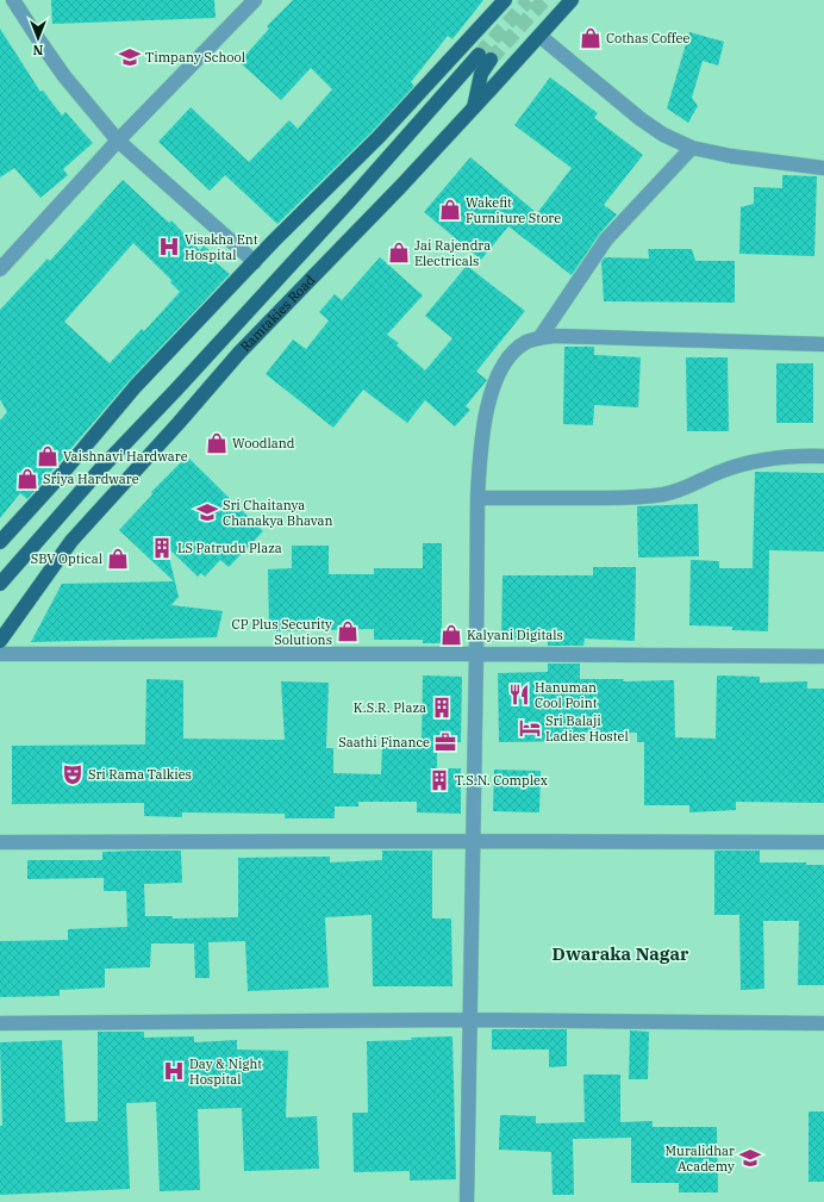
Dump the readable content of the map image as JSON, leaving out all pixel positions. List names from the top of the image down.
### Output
{
  "streets": {
    "main road": ["Ramtakies Road"]
  },
  "districts": ["Dwaraka Nagar"],
  "places": {
    "shop": [
      "Cothas Coffee",
      "Wakefit Furniture Store",
      "Jai Rajendra Electricals",
      "Woodland",
      "Vaishnavi Hardware",
      "Sriya Hardware",
      "SBV Optical",
      "CP Plus Security Solutions",
      "Kalyani Digitals"
    ],
    "school or university": ["Timpany School", "Sri Chaitanya Chanakya Bhavan", "Muralidhar Academy"],
    "hospital": ["Visakha Ent Hospital", "Day & Night Hospital"],
    "building": ["LS Patrudu Plaza", "K.S.R. Plaza", "T.S.N. Complex"],
    "restaurant": ["Hanuman Cool Point"],
    "hotel": ["Sri Balaji Ladies Hostel"],
    "office": ["Saathi Finance"],
    "theatre": ["Sri Rama Talkies"]
  },
  "north": "bottom"
}
